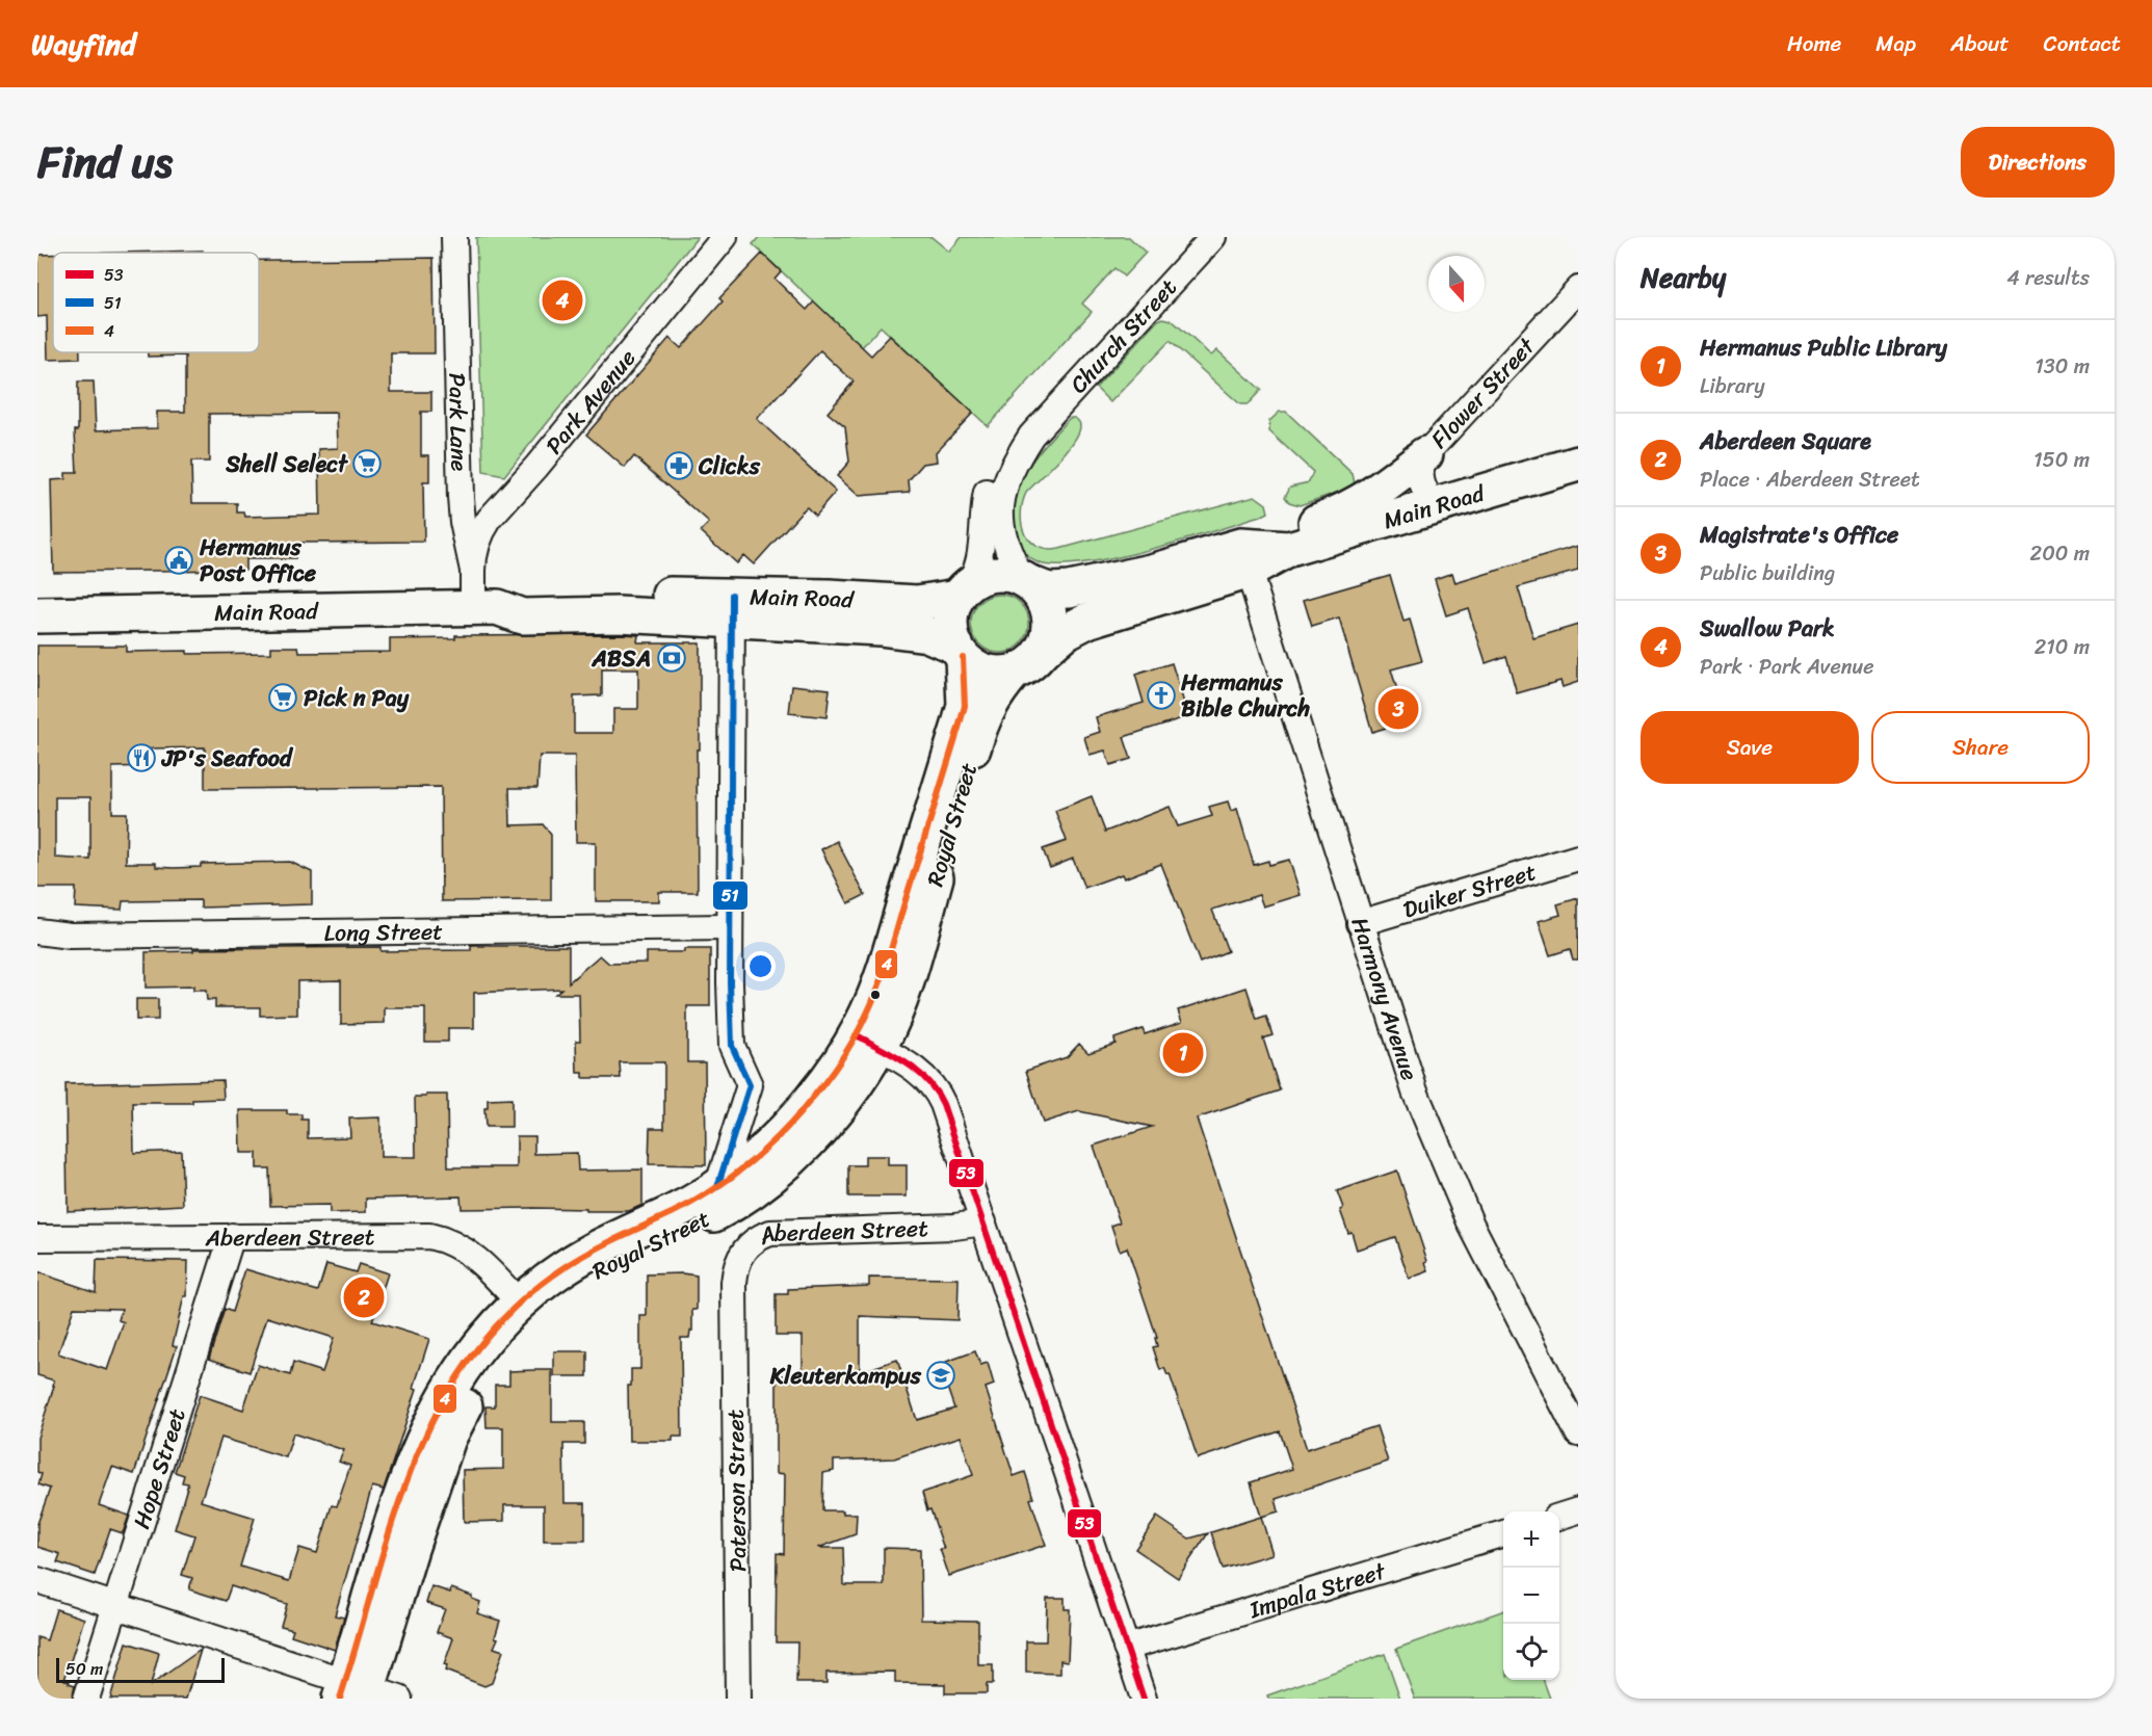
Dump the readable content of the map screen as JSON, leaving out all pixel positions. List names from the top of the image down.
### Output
{
  "streets": {
    "main road": ["Main Road", "Royal Street"],
    "street": [
      "Church Street",
      "Flower Street",
      "Park Avenue",
      "Park Lane",
      "Duiker Street",
      "Long Street",
      "Harmony Avenue",
      "Aberdeen Street",
      "Hope Street",
      "Paterson Street",
      "Impala Street"
    ]
  },
  "crossings": [
    ["Church Street", "Main Road"],
    ["Church Street", "Royal Street"],
    ["Flower Street", "Main Road"],
    ["Park Avenue", "Park Lane"],
    ["Park Lane", "Main Road"],
    ["Main Road", "Royal Street"],
    ["Main Road", "Harmony Avenue"],
    ["Royal Street", "Aberdeen Street"],
    ["Duiker Street", "Harmony Avenue"],
    ["Aberdeen Street", "Hope Street"],
    ["Aberdeen Street", "Paterson Street"]
  ],
  "places": {
    "supermarket": ["Shell Select", "Pick n Pay"],
    "pharmacy": ["Clicks"],
    "public building": ["Hermanus Post Office"],
    "bank": ["ABSA"],
    "church": ["Hermanus Bible Church"],
    "restaurant": ["JP's Seafood"],
    "school or university": ["Kleuterkampus"]
  },
  "lines": ["transit line 51", "transit line 4", "transit line 53"],
  "legend": ["53", "51", "4"],
  "scale_bar": "50 m",
  "north": "bottom",
  "page": {
    "header": "Wayfind",
    "nav": [
      "Home",
      "Map",
      "About",
      "Contact"
    ],
    "title": "Find us",
    "buttons": [
      "Directions",
      ["Save", "Share"]
    ],
    "heading": ["Nearby", "4 results"],
    "pins": [
      "4",
      "3",
      "1",
      "2"
    ],
    "list": [
      {
        "mark": "1",
        "name": "Hermanus Public Library",
        "note": "Library",
        "value": "130 m"
      },
      {
        "mark": "2",
        "name": "Aberdeen Square",
        "note": "Place · Aberdeen Street",
        "value": "150 m"
      },
      {
        "mark": "3",
        "name": "Magistrate's Office",
        "note": "Public building",
        "value": "200 m"
      },
      {
        "mark": "4",
        "name": "Swallow Park",
        "note": "Park · Park Avenue",
        "value": "210 m"
      }
    ],
    "map_buttons": ["+", "−"],
    "scale": "50 m"
  }
}
